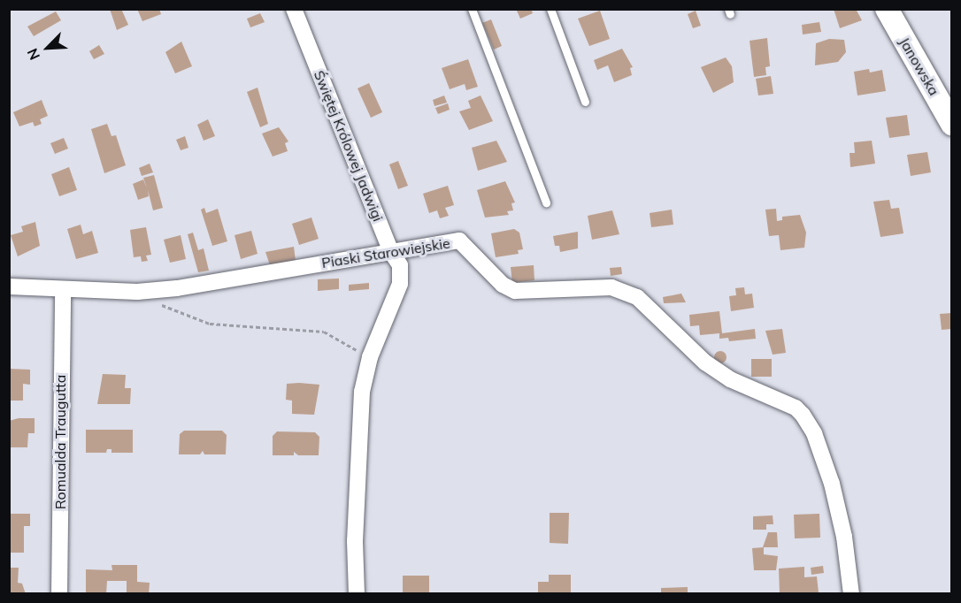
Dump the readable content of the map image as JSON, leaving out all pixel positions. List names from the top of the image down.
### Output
{
  "streets": {
    "main road": ["Janowska"],
    "street": ["Świętej Królowej Jadwigi", "Piaski Starowiejskie", "Romualda Traugutta"]
  },
  "crossings": [
    ["Świętej Królowej Jadwigi", "Piaski Starowiejskie"],
    ["Piaski Starowiejskie", "Romualda Traugutta"]
  ],
  "north": "bottom left"
}
